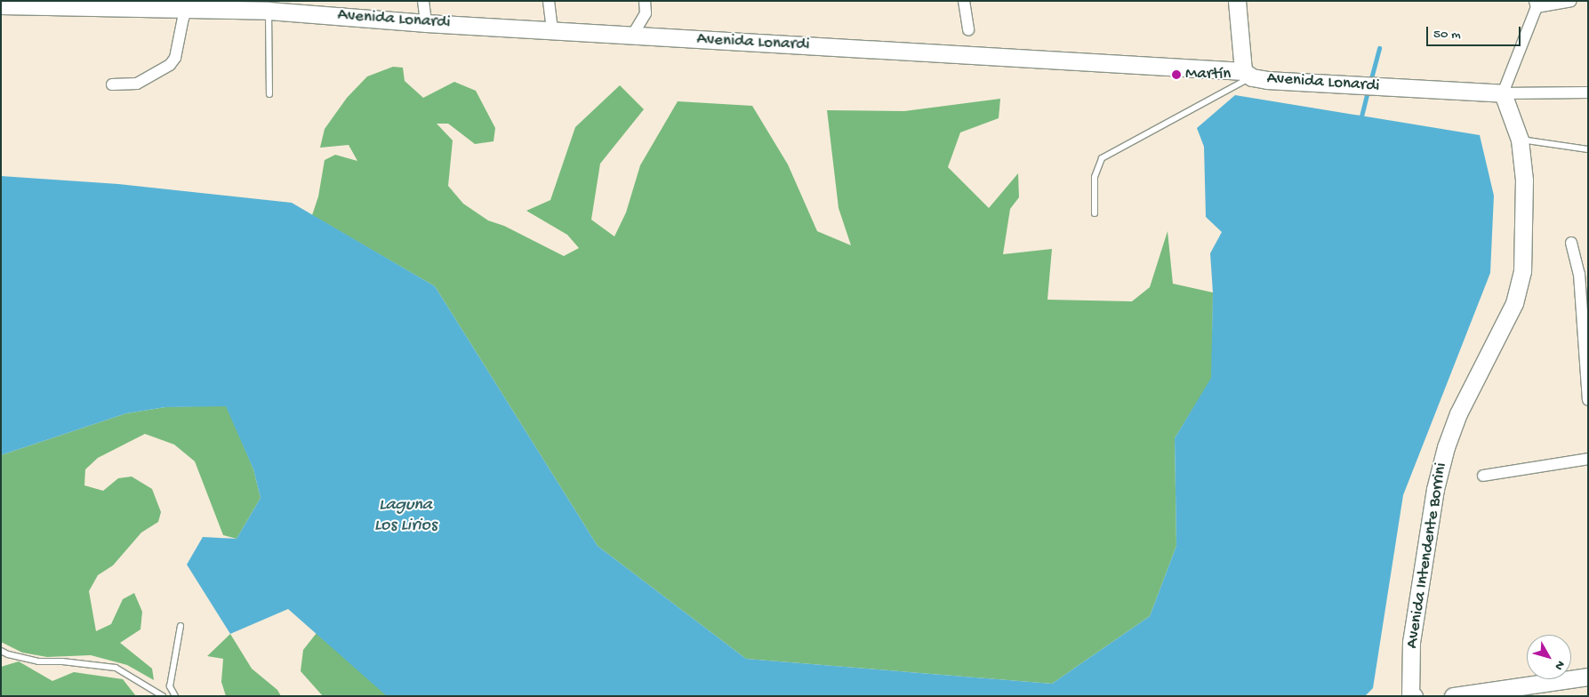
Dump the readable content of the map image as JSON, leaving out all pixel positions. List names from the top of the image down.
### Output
{
  "streets": {
    "street": ["Avenida Lonardi", "Avenida Intendente Borrini"]
  },
  "crossings": [
    ["Avenida Lonardi", "Avenida Intendente Borrini"]
  ],
  "water": ["Laguna Los Lirios"],
  "places": ["Martín"],
  "scale_bar": "50 m",
  "north": "bottom right"
}
